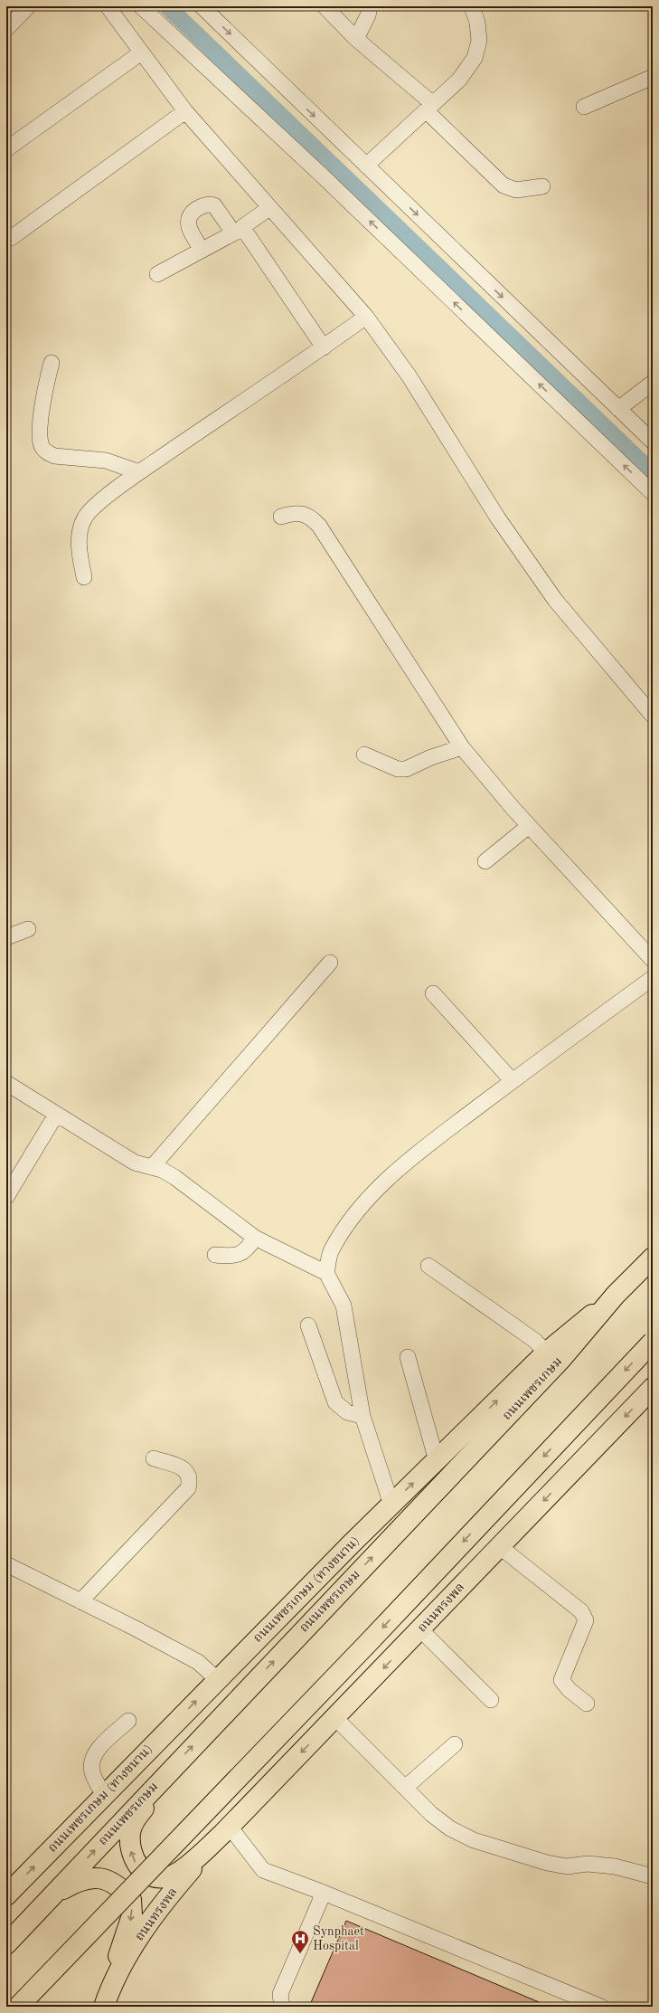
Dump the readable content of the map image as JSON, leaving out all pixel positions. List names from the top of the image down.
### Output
{
  "streets": {
    "main road": ["ถนนเพชรเกษม", "ถนนเพชรเกษม (ทางขนาน)", "ถนนทรงพล"]
  },
  "crossings": [
    ["ถนนเพชรเกษม", "ถนนเพชรเกษม (ทางขนาน)"]
  ],
  "places": {
    "hospital": ["Synphaet Hospital"]
  }
}
